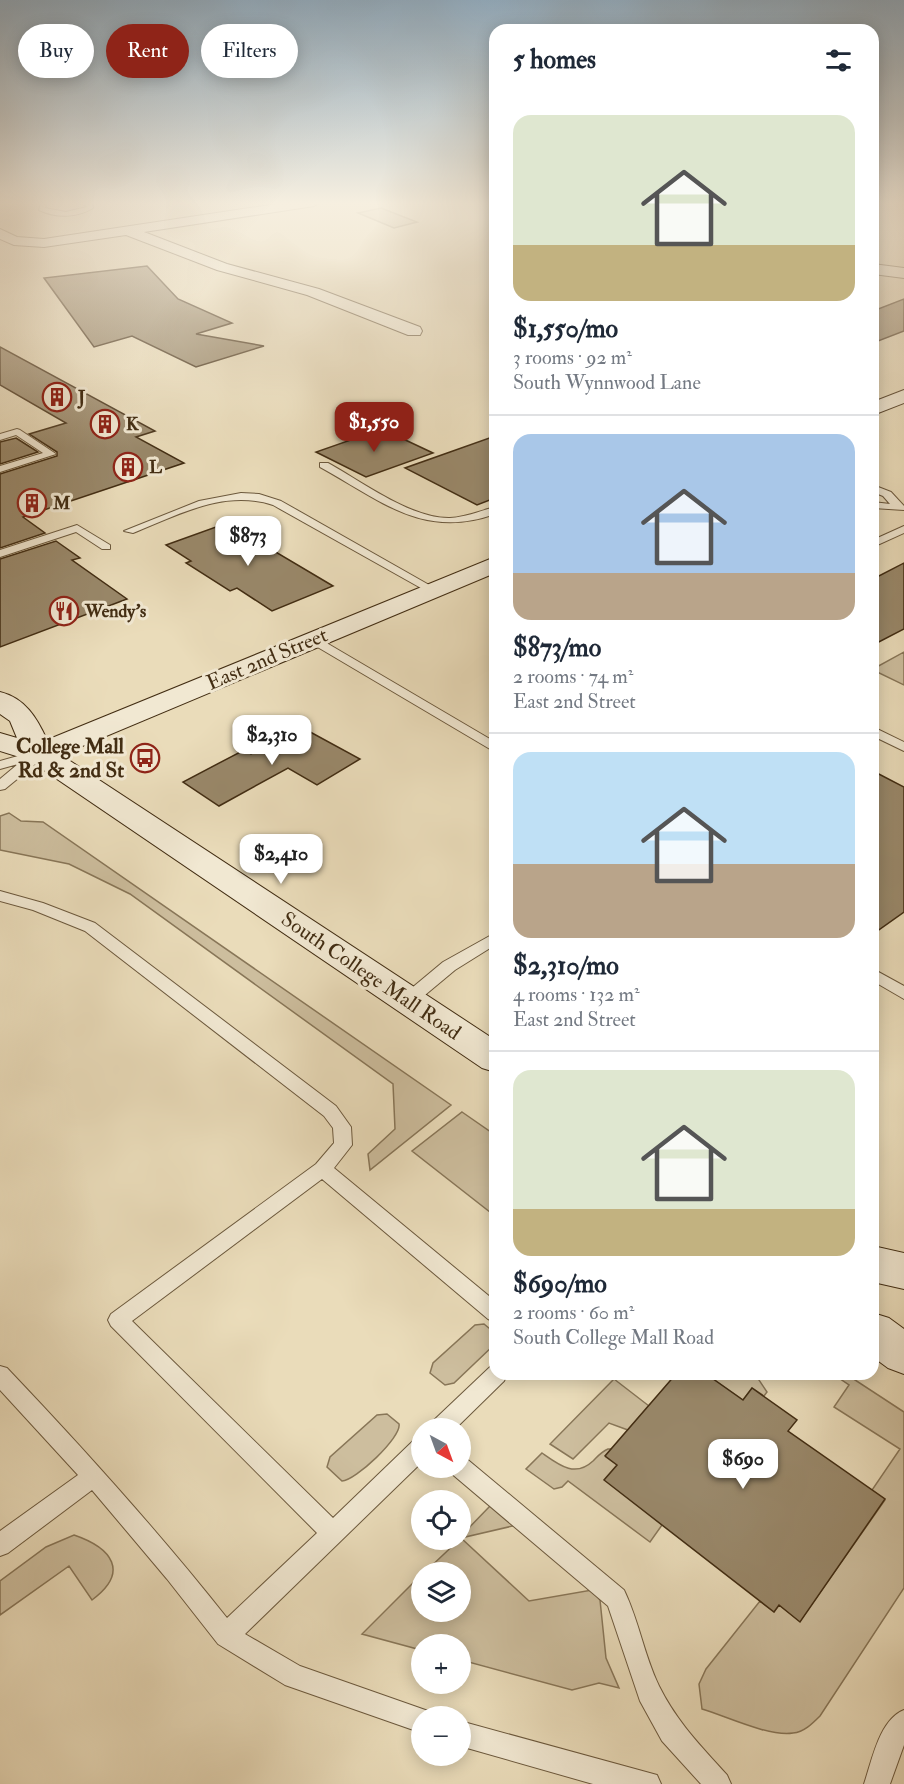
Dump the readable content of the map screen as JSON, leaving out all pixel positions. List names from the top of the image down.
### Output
{
  "streets": {
    "main road": ["East 2nd Street", "South College Mall Road"]
  },
  "crossings": [
    ["East 2nd Street", "South College Mall Road"]
  ],
  "places": {
    "building": [
      "J",
      "K",
      "L",
      "M"
    ],
    "restaurant": ["Wendy's"],
    "bus stop": ["College Mall Rd & 2nd St"]
  },
  "north": "bottom right",
  "page": {
    "chip": ["Buy", "Rent", "Filters"],
    "heading": "5 homes",
    "list": [
      {
        "name": "$1,550/mo",
        "note": "3 rooms · 92 m² · South Wynnwood Lane"
      },
      {
        "name": "$873/mo",
        "note": "2 rooms · 74 m² · East 2nd Street"
      },
      {
        "name": "$2,310/mo",
        "note": "4 rooms · 132 m² · East 2nd Street"
      },
      {
        "name": "$690/mo",
        "note": "2 rooms · 60 m² · South College Mall Road"
      }
    ],
    "price": [
      "$1,550",
      "$873",
      "$2,310",
      "$2,410",
      "$690"
    ],
    "map_buttons": ["+", "−"]
  }
}
